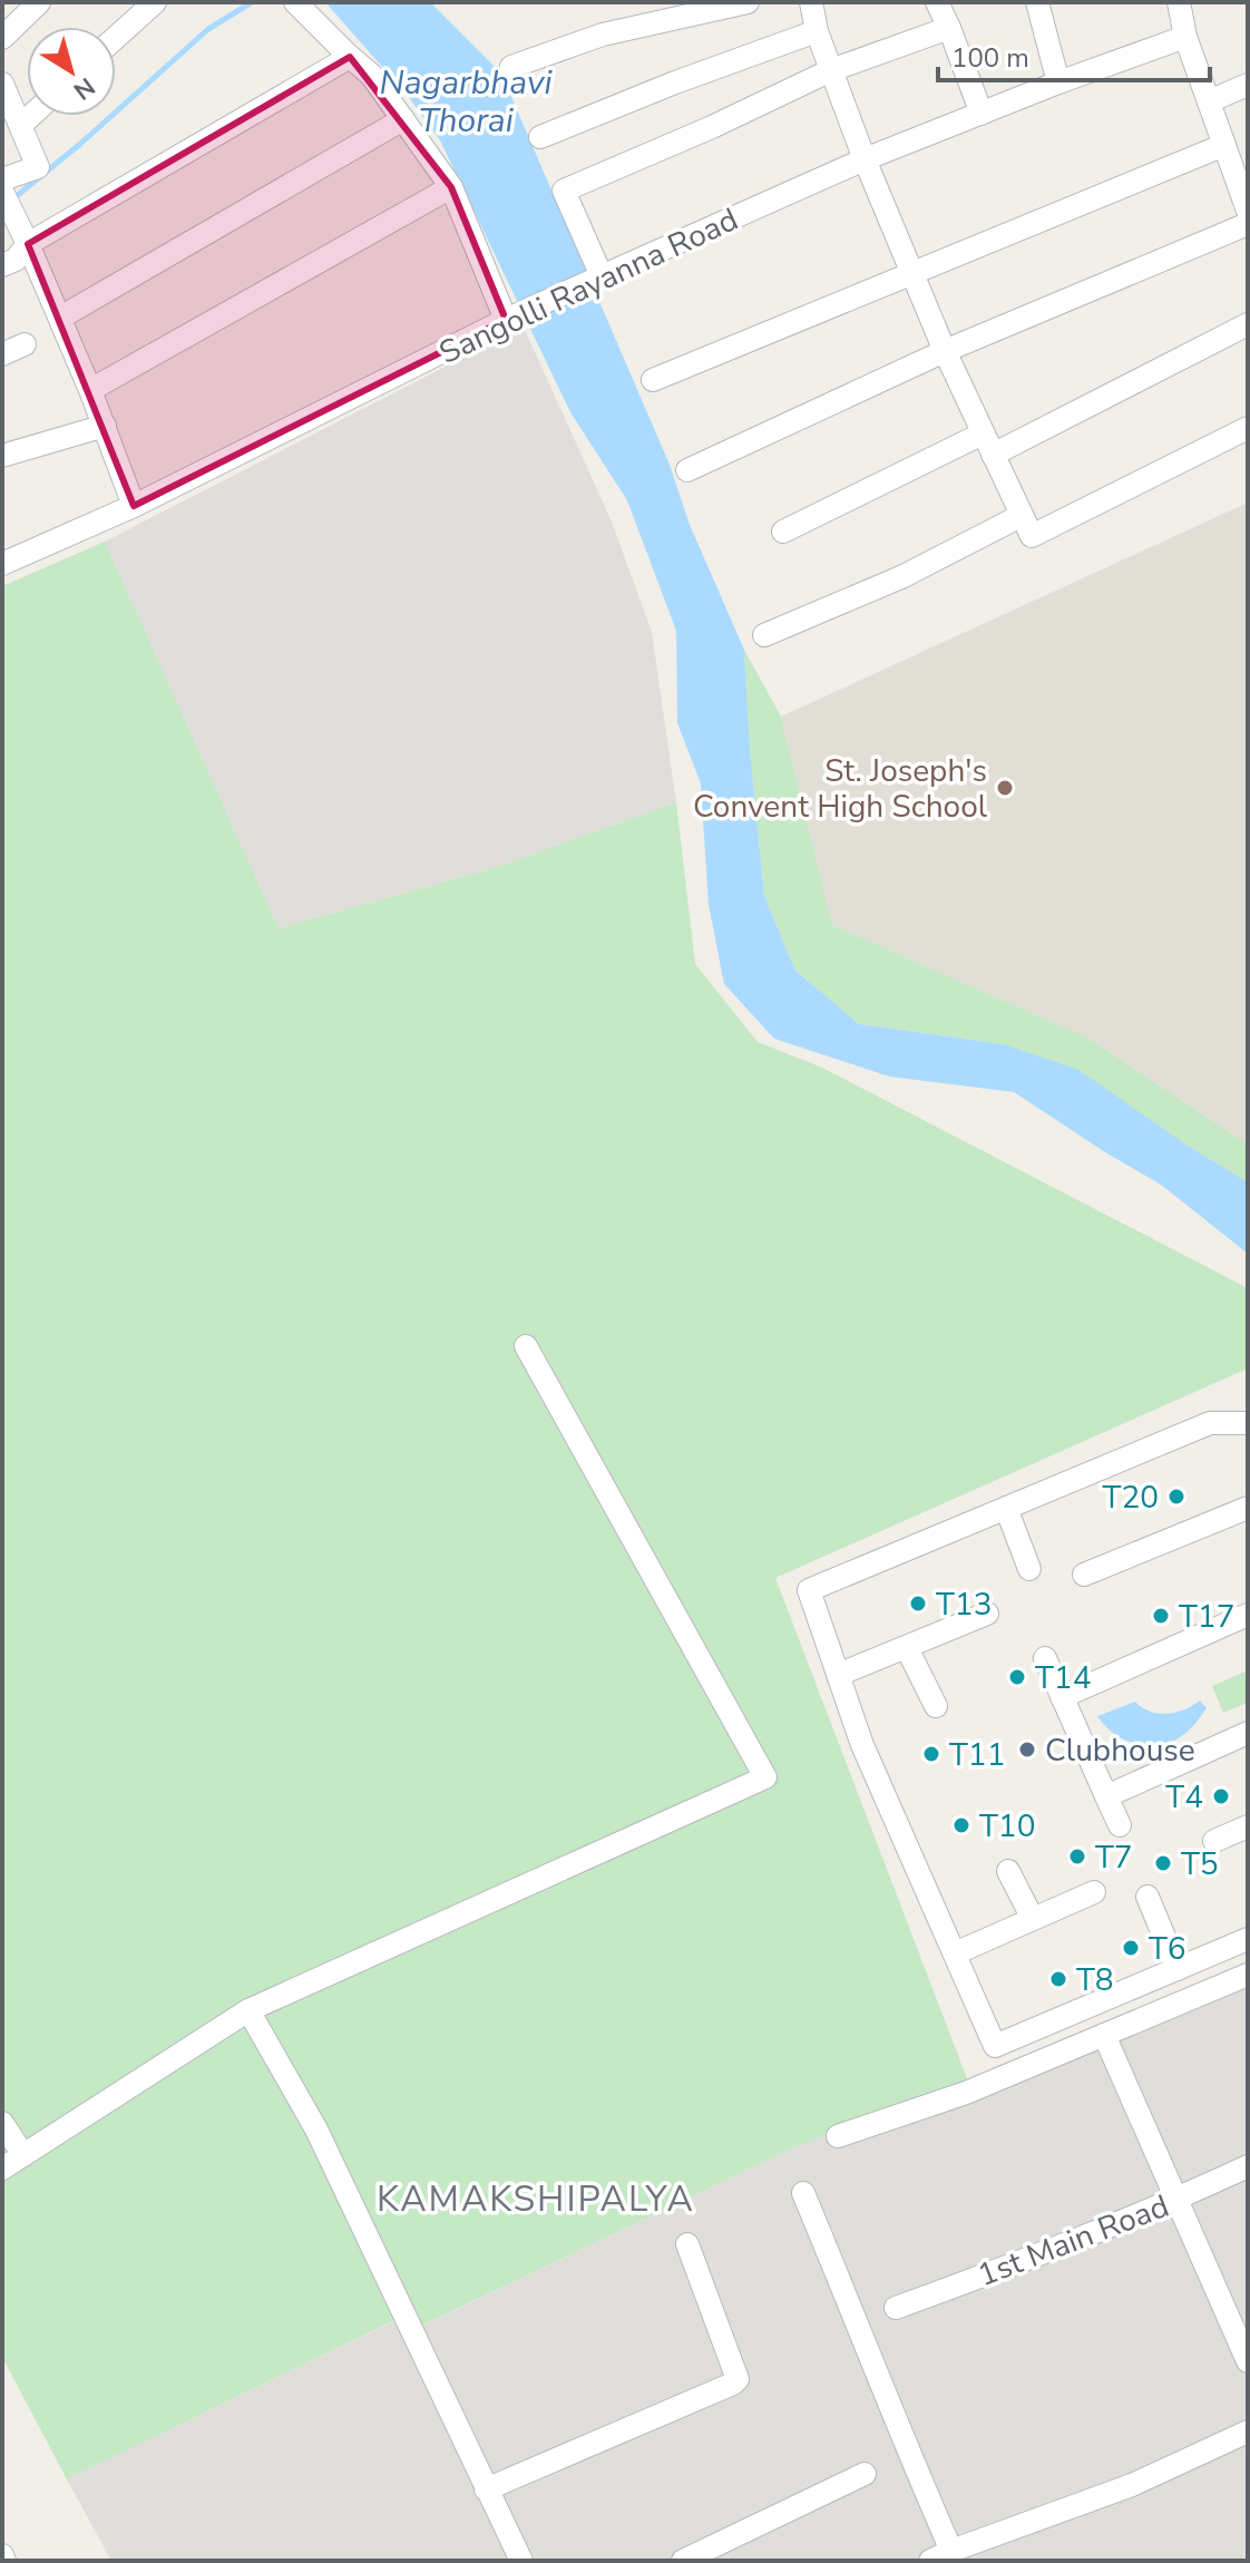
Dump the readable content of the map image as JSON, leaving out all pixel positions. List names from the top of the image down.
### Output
{
  "streets": {
    "street": ["Sangolli Rayanna Road", "1st Main Road"]
  },
  "districts": ["KAMAKSHIPALYA"],
  "water": ["Nagarbhavi Thorai"],
  "places": [
    "St. Joseph's Convent High School",
    "T20",
    "T13",
    "T17",
    "T14",
    "Clubhouse",
    "T11",
    "T4",
    "T10",
    "T7",
    "T5",
    "T6",
    "T8"
  ],
  "scale_bar": "100 m",
  "north": "bottom right"
}
